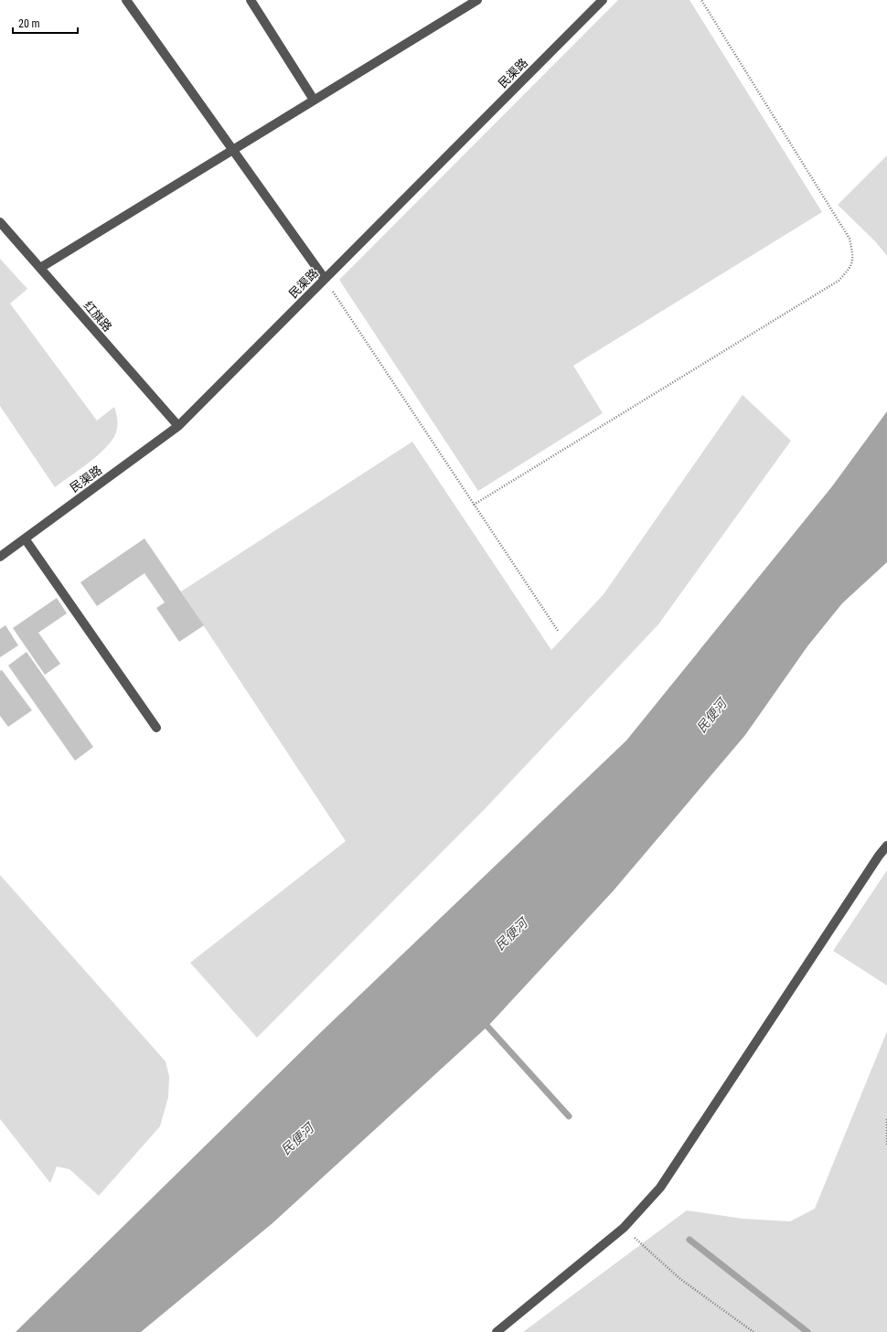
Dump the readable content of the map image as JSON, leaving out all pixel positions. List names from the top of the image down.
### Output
{
  "streets": {
    "street": ["民渠路", "红旗路"]
  },
  "crossings": [
    ["民渠路", "红旗路"]
  ],
  "water": ["民便河"],
  "scale_bar": "20 m"
}
